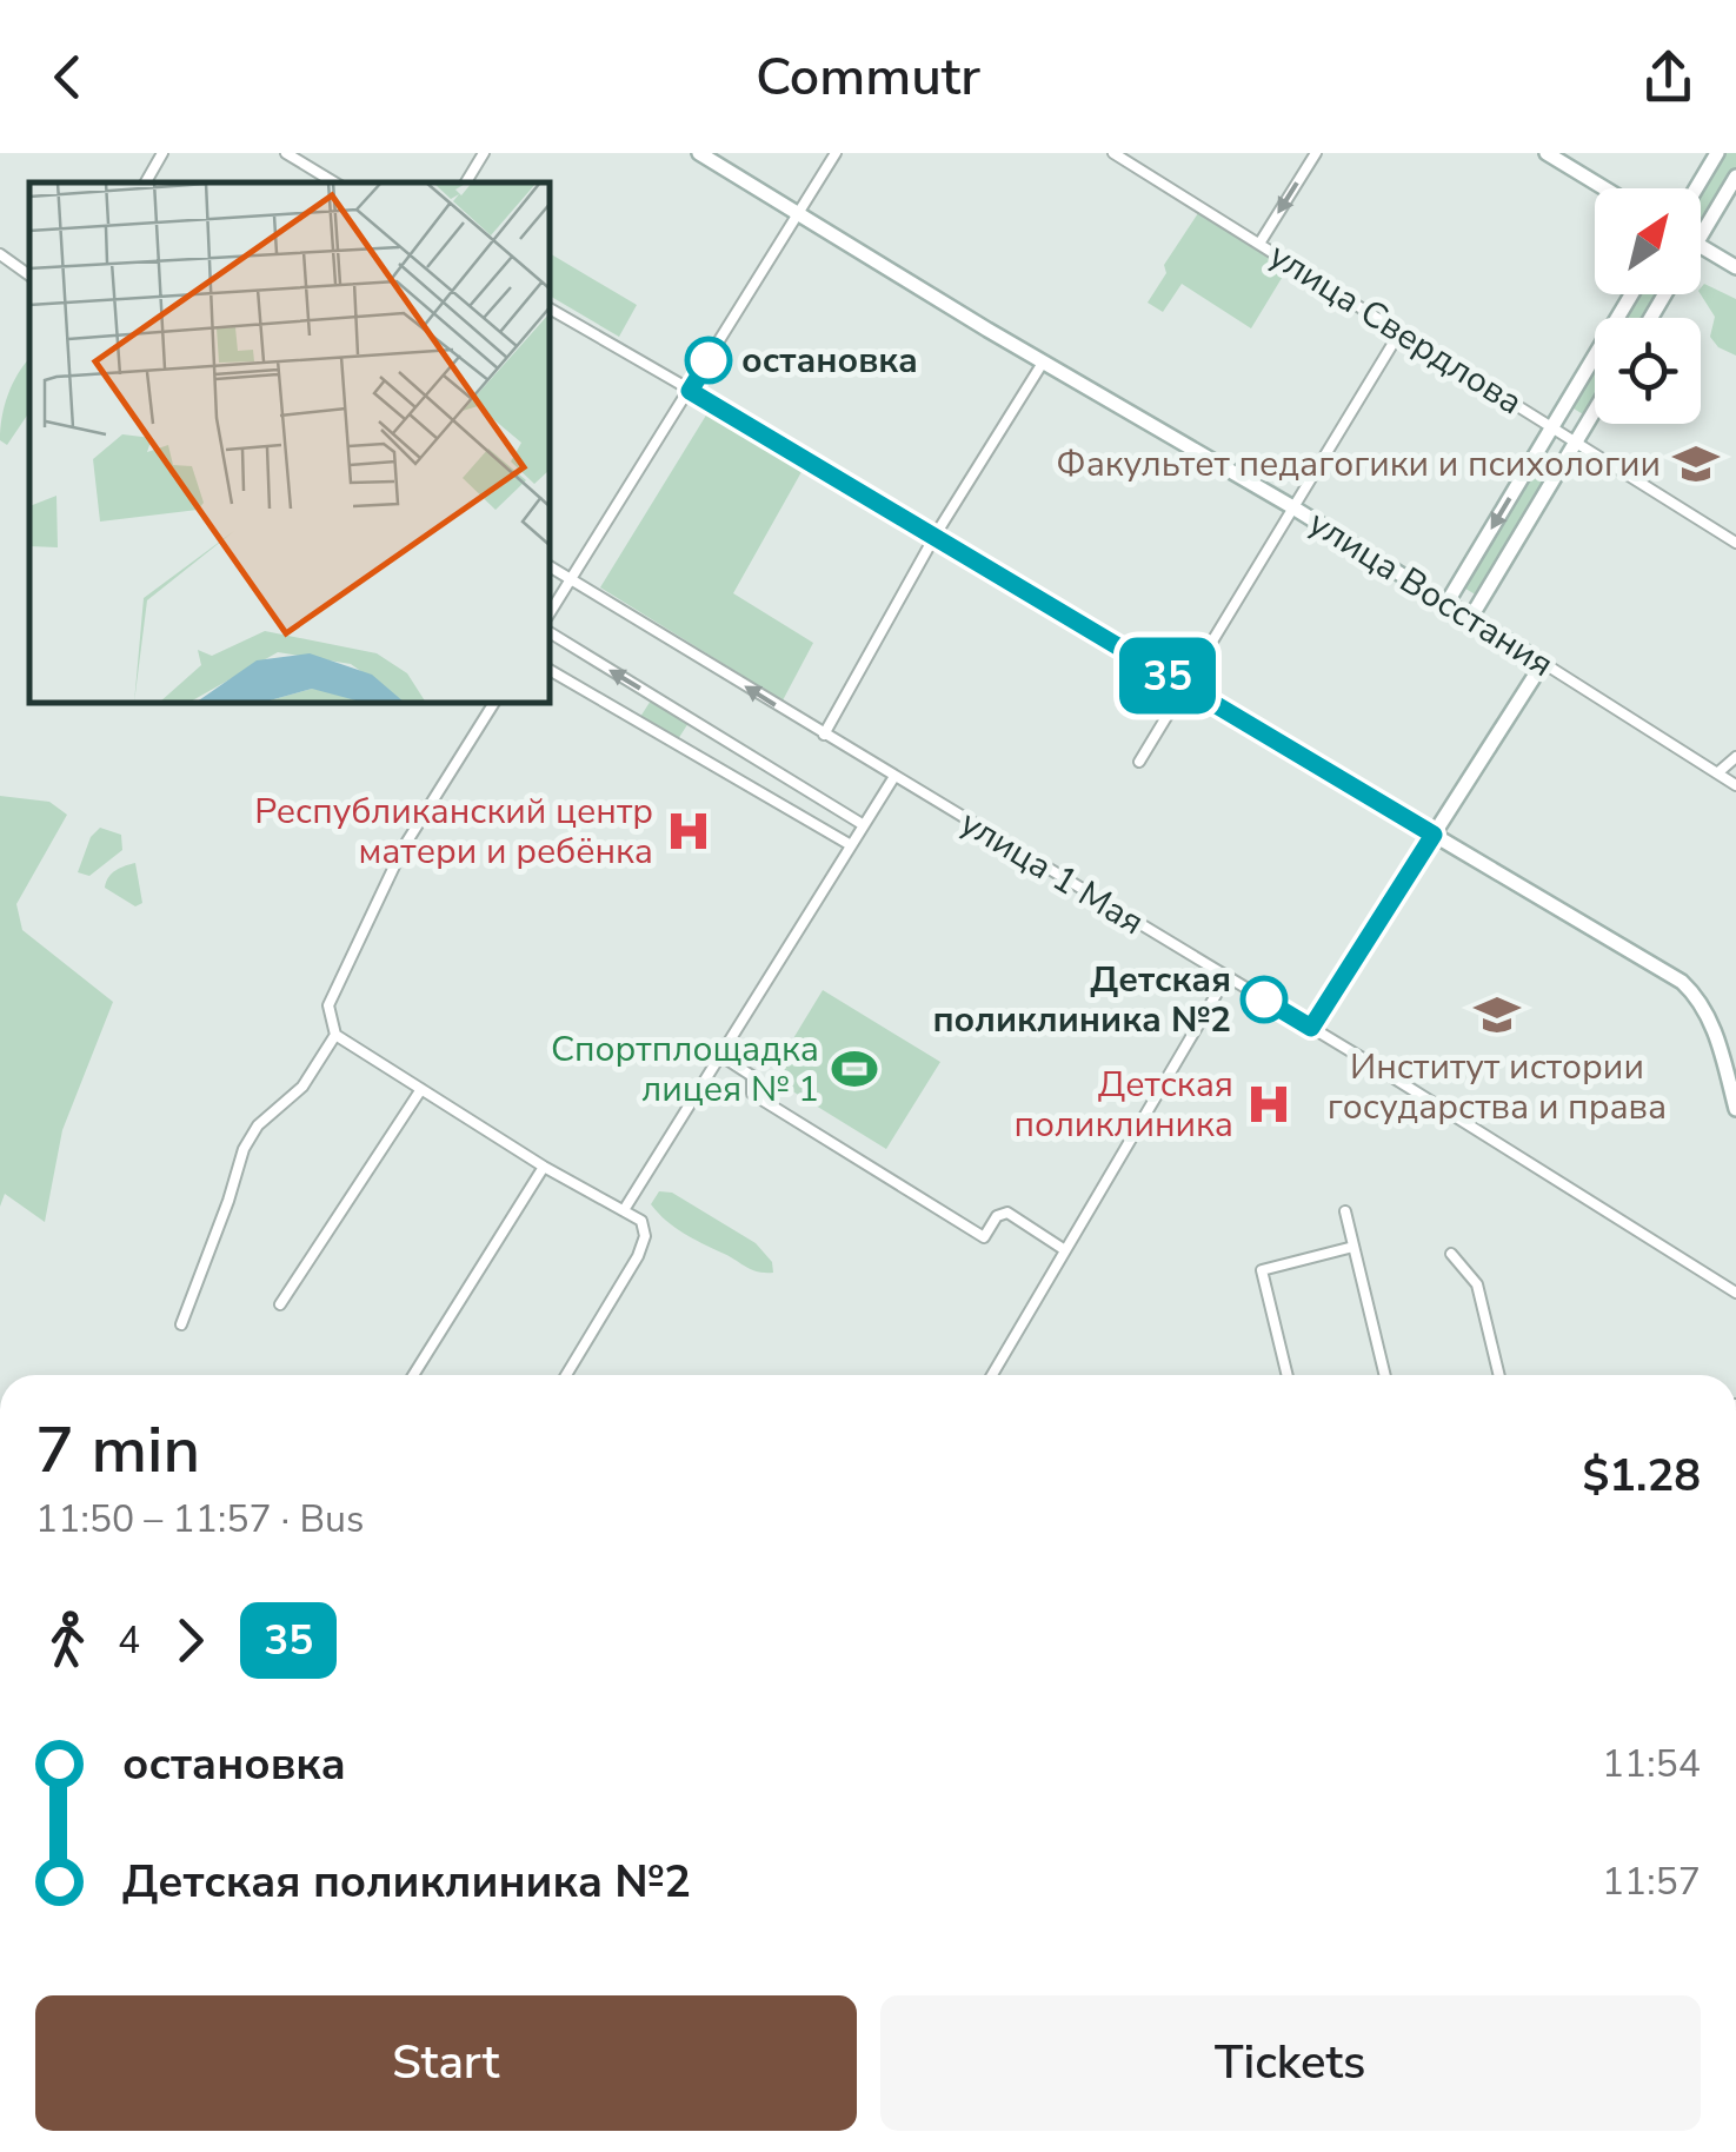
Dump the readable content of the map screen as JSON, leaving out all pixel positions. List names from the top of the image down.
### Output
{
  "streets": {
    "street": ["улица Свердлова", "улица Восстания", "улица 1 Мая"]
  },
  "places": {
    "other": ["остановка", "Детская поликлиника №2"],
    "school or university": ["Факультет педагогики и психологии", "Институт истории государства и права"],
    "hospital": ["Республиканский центр матери и ребёнка", "Детская поликлиника"],
    "sports": ["Спортплощадка лицея № 1"]
  },
  "lines": ["bus line 35"],
  "north": "top right",
  "page": {
    "header": "Commutr",
    "on_map": "35",
    "heading": ["7 min", "11:50 – 11:57 · Bus", "$1.28"],
    "legs": ["4", "35"],
    "list": [
      {
        "name": "остановка",
        "value": "11:54"
      },
      {
        "name": "Детская поликлиника №2",
        "value": "11:57"
      }
    ],
    "buttons": ["Start", "Tickets"]
  }
}
